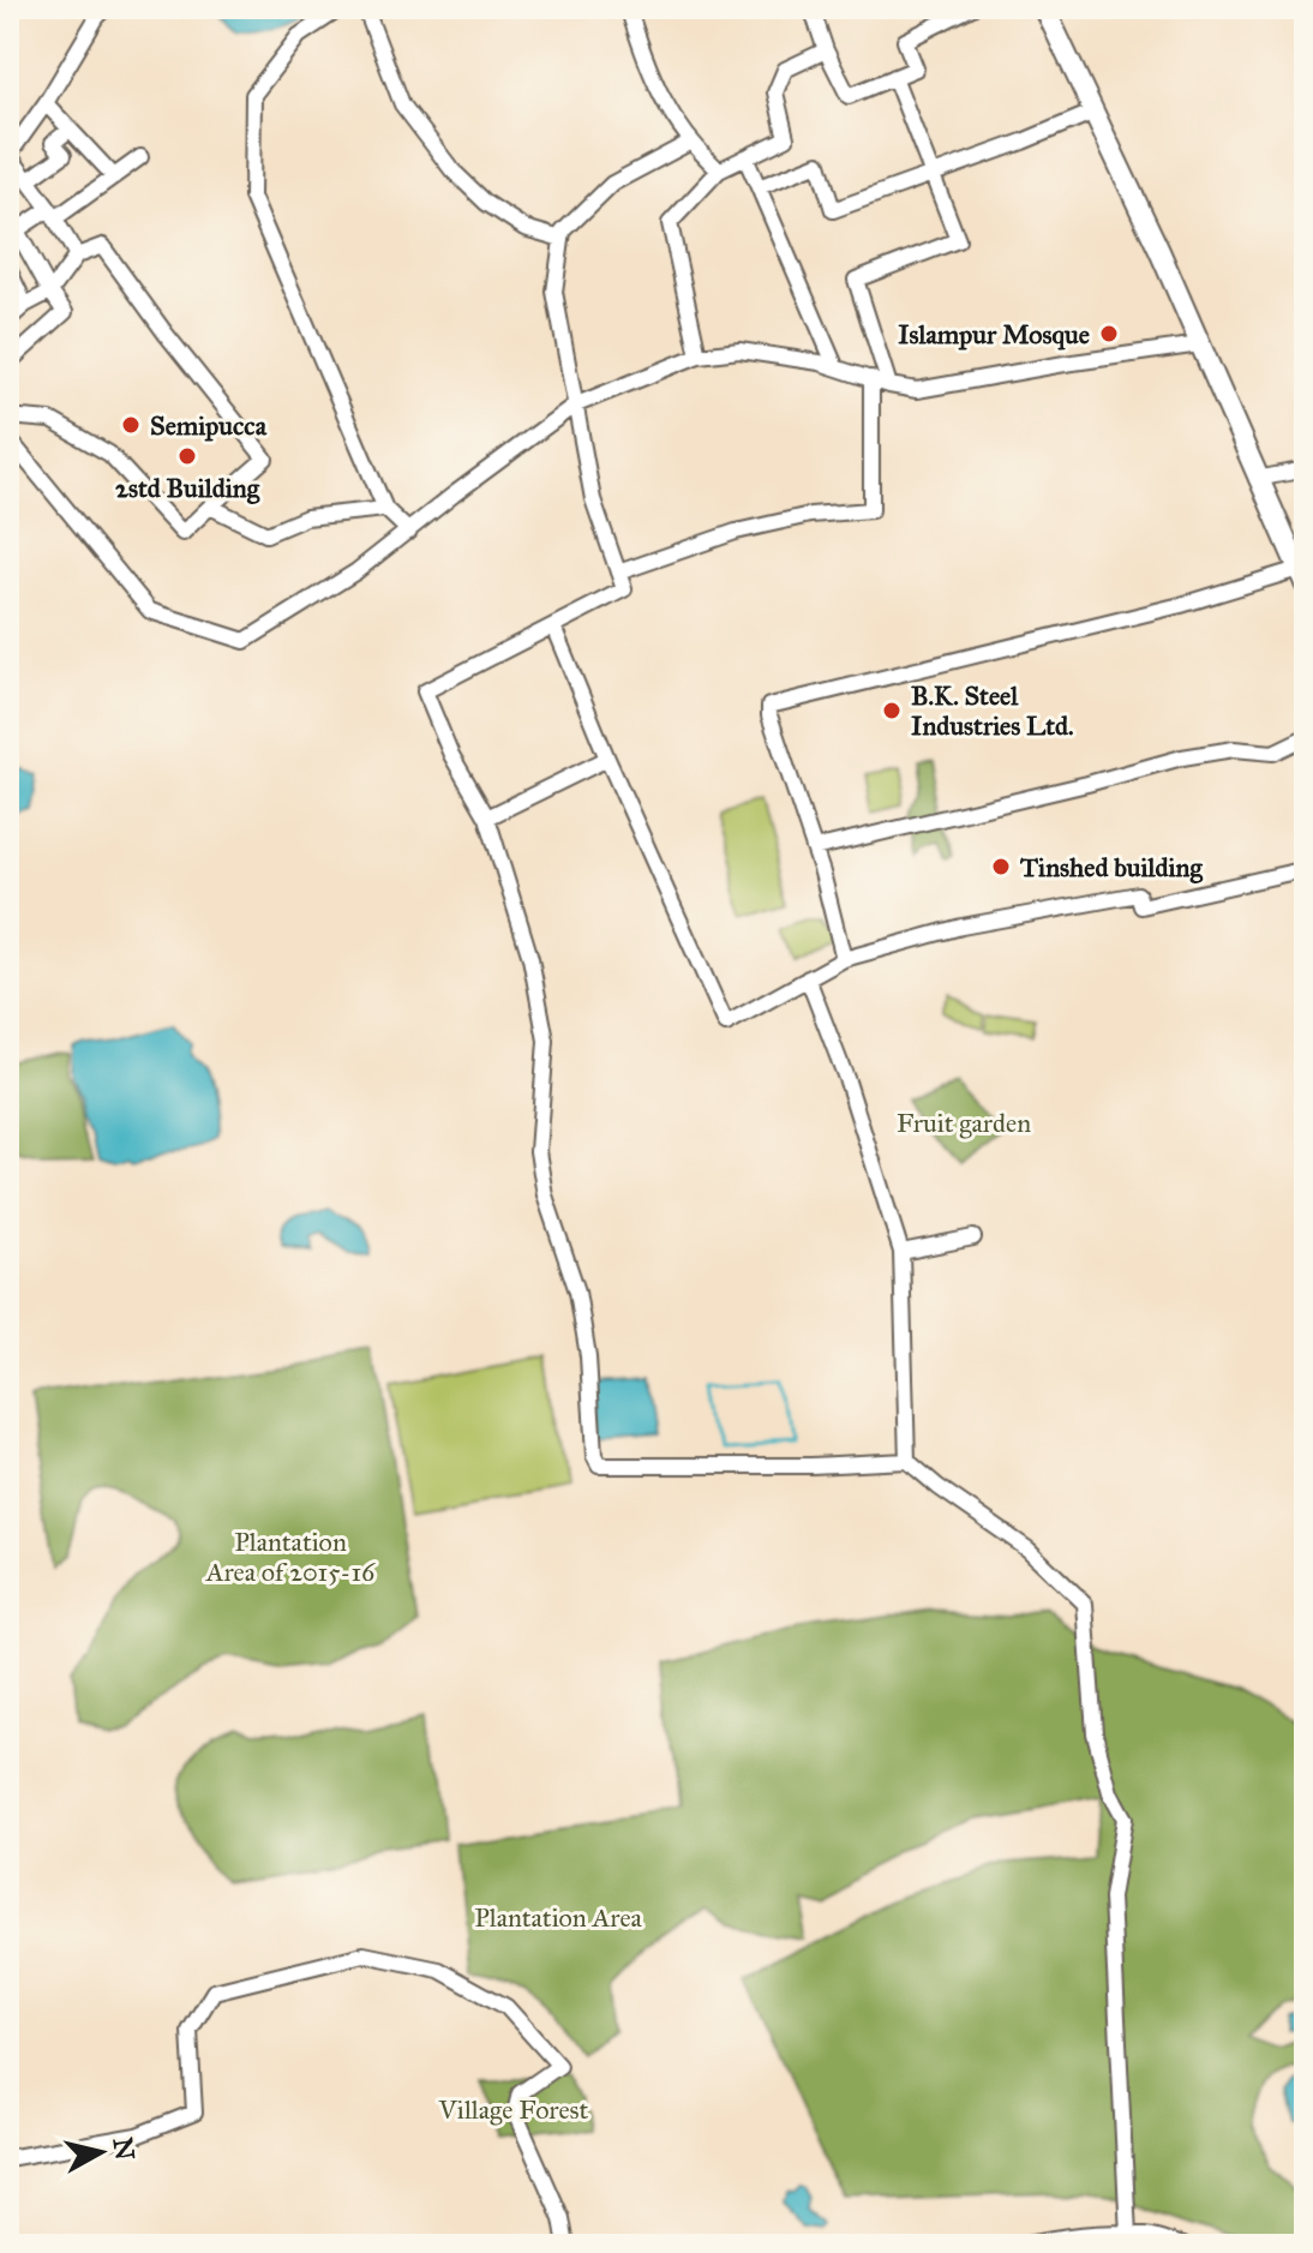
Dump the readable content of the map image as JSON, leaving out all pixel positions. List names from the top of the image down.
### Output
{
  "parks": [
    "Fruit garden",
    "Plantation Area of 2015-16",
    "Plantation Area",
    "Village Forest"
  ],
  "places": [
    "Islampur Mosque",
    "Semipucca",
    "2std Building",
    "B.K. Steel Industries Ltd.",
    "Tinshed building"
  ],
  "north": "right"
}
